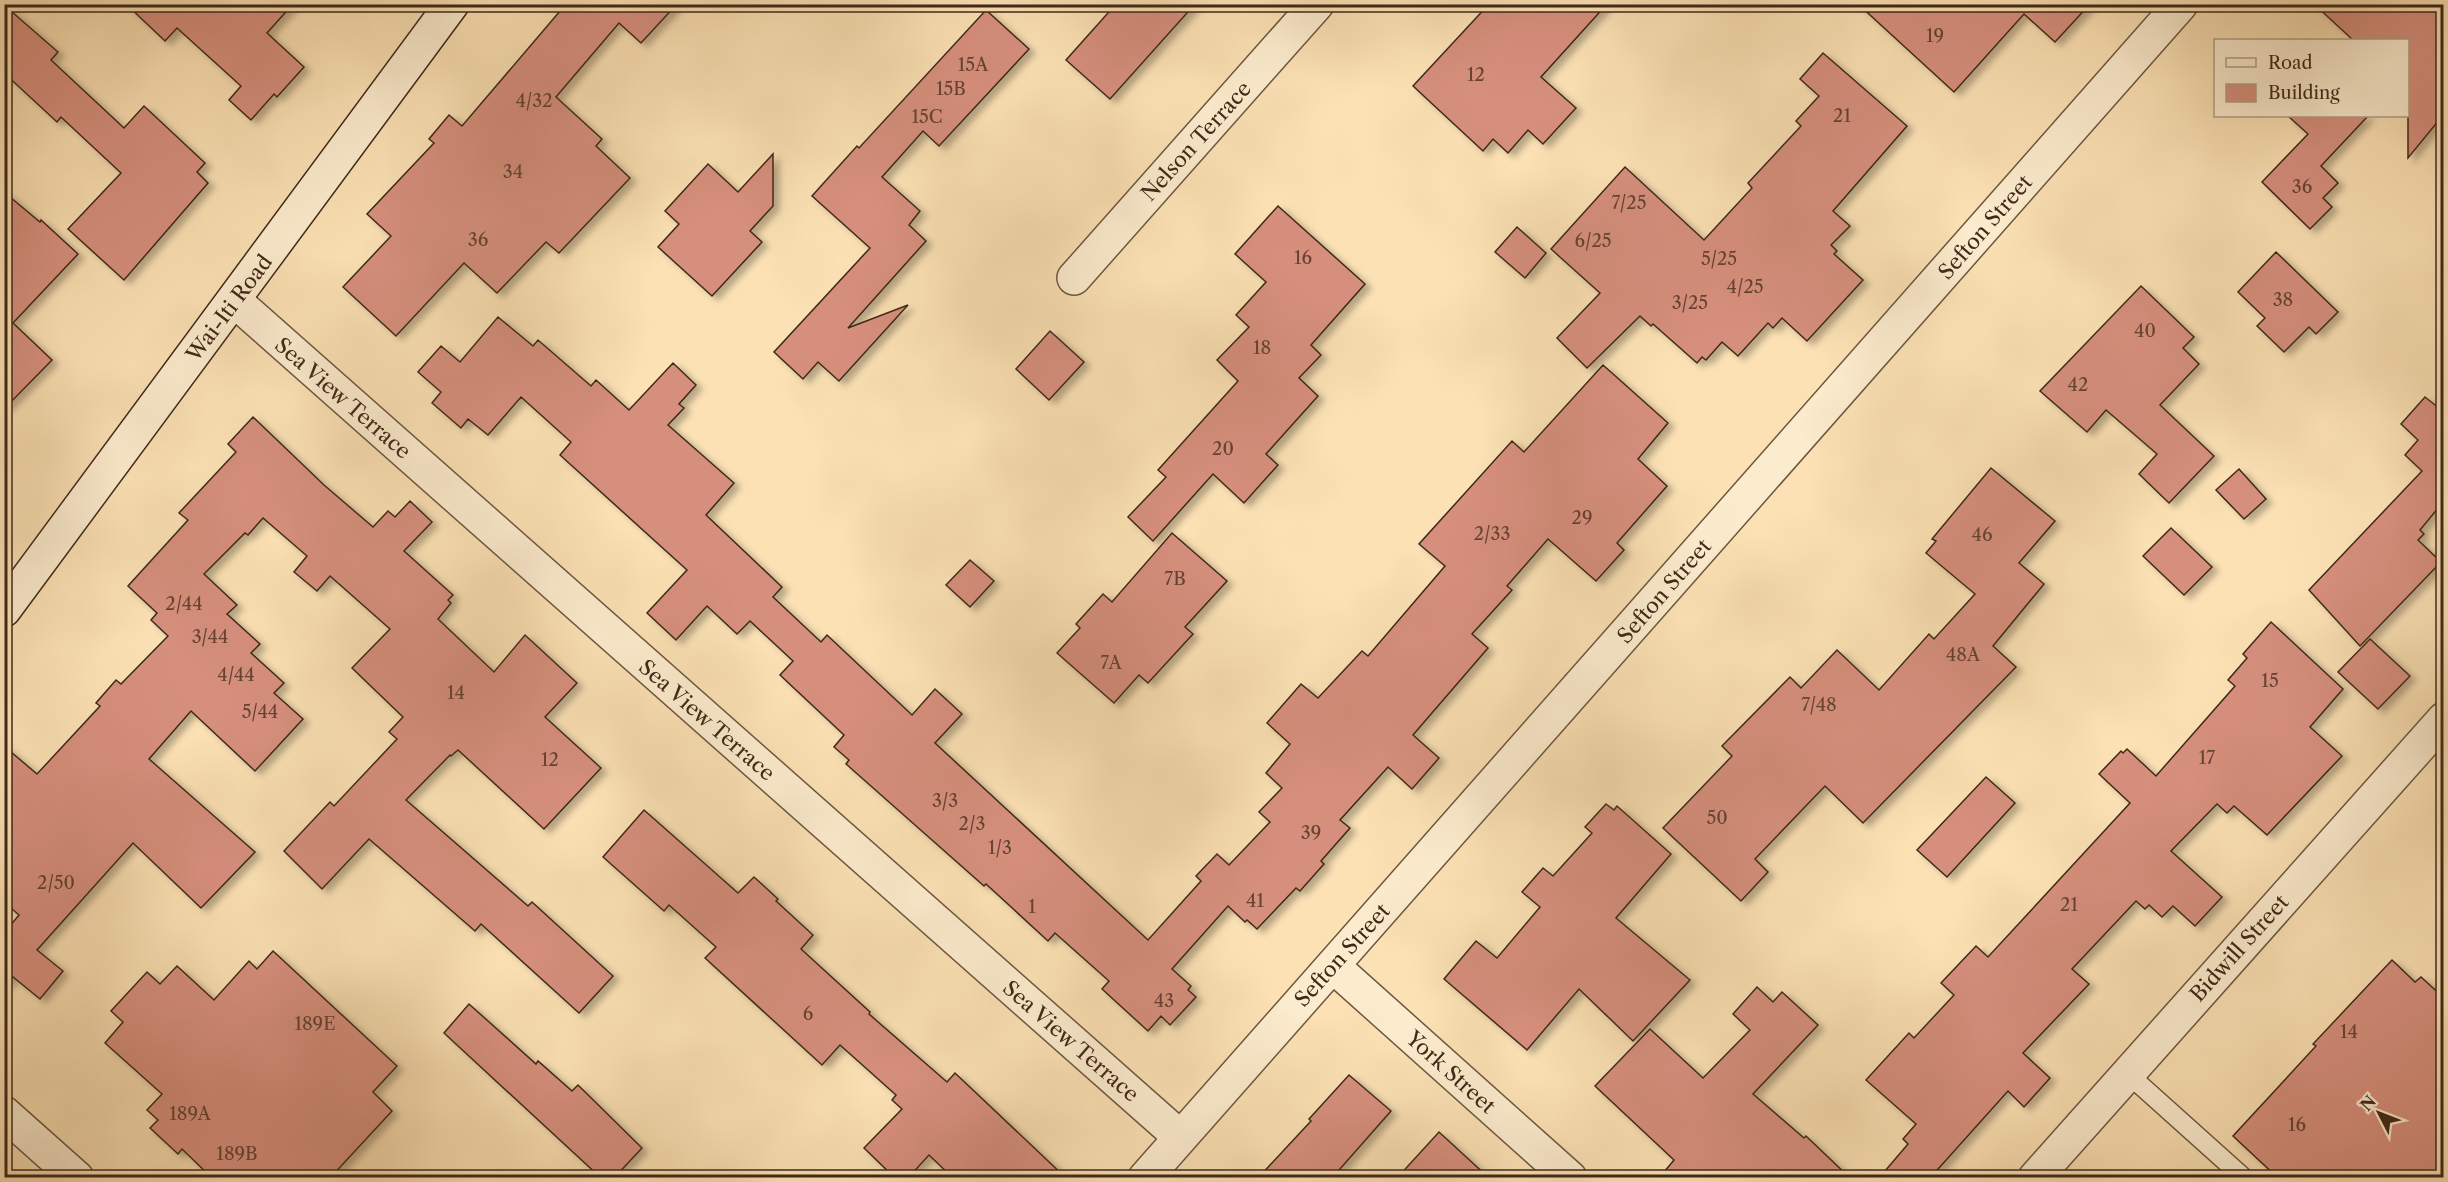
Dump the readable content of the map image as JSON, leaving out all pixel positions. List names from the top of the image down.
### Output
{
  "streets": {
    "street": [
      "Nelson Terrace",
      "Sefton Street",
      "Wai-Iti Road",
      "Sea View Terrace",
      "Bidwill Street",
      "York Street"
    ]
  },
  "crossings": [
    ["Sefton Street", "Sea View Terrace"],
    ["Sefton Street", "York Street"],
    ["Wai-Iti Road", "Sea View Terrace"]
  ],
  "house_numbers": [
    "19",
    "15A",
    "12",
    "15B",
    "4/32",
    "21",
    "15C",
    "34",
    "36",
    "7/25",
    "36",
    "6/25",
    "16",
    "5/25",
    "4/25",
    "38",
    "3/25",
    "40",
    "18",
    "42",
    "20",
    "29",
    "2/33",
    "46",
    "7B",
    "2/44",
    "3/44",
    "48A",
    "7A",
    "4/44",
    "15",
    "14",
    "7/48",
    "5/44",
    "17",
    "12",
    "3/3",
    "50",
    "2/3",
    "39",
    "1/3",
    "2/50",
    "41",
    "21",
    "1",
    "43",
    "6",
    "189E",
    "14",
    "189A",
    "16",
    "189B"
  ],
  "legend": ["Road", "Building"],
  "north": "top left"
}
